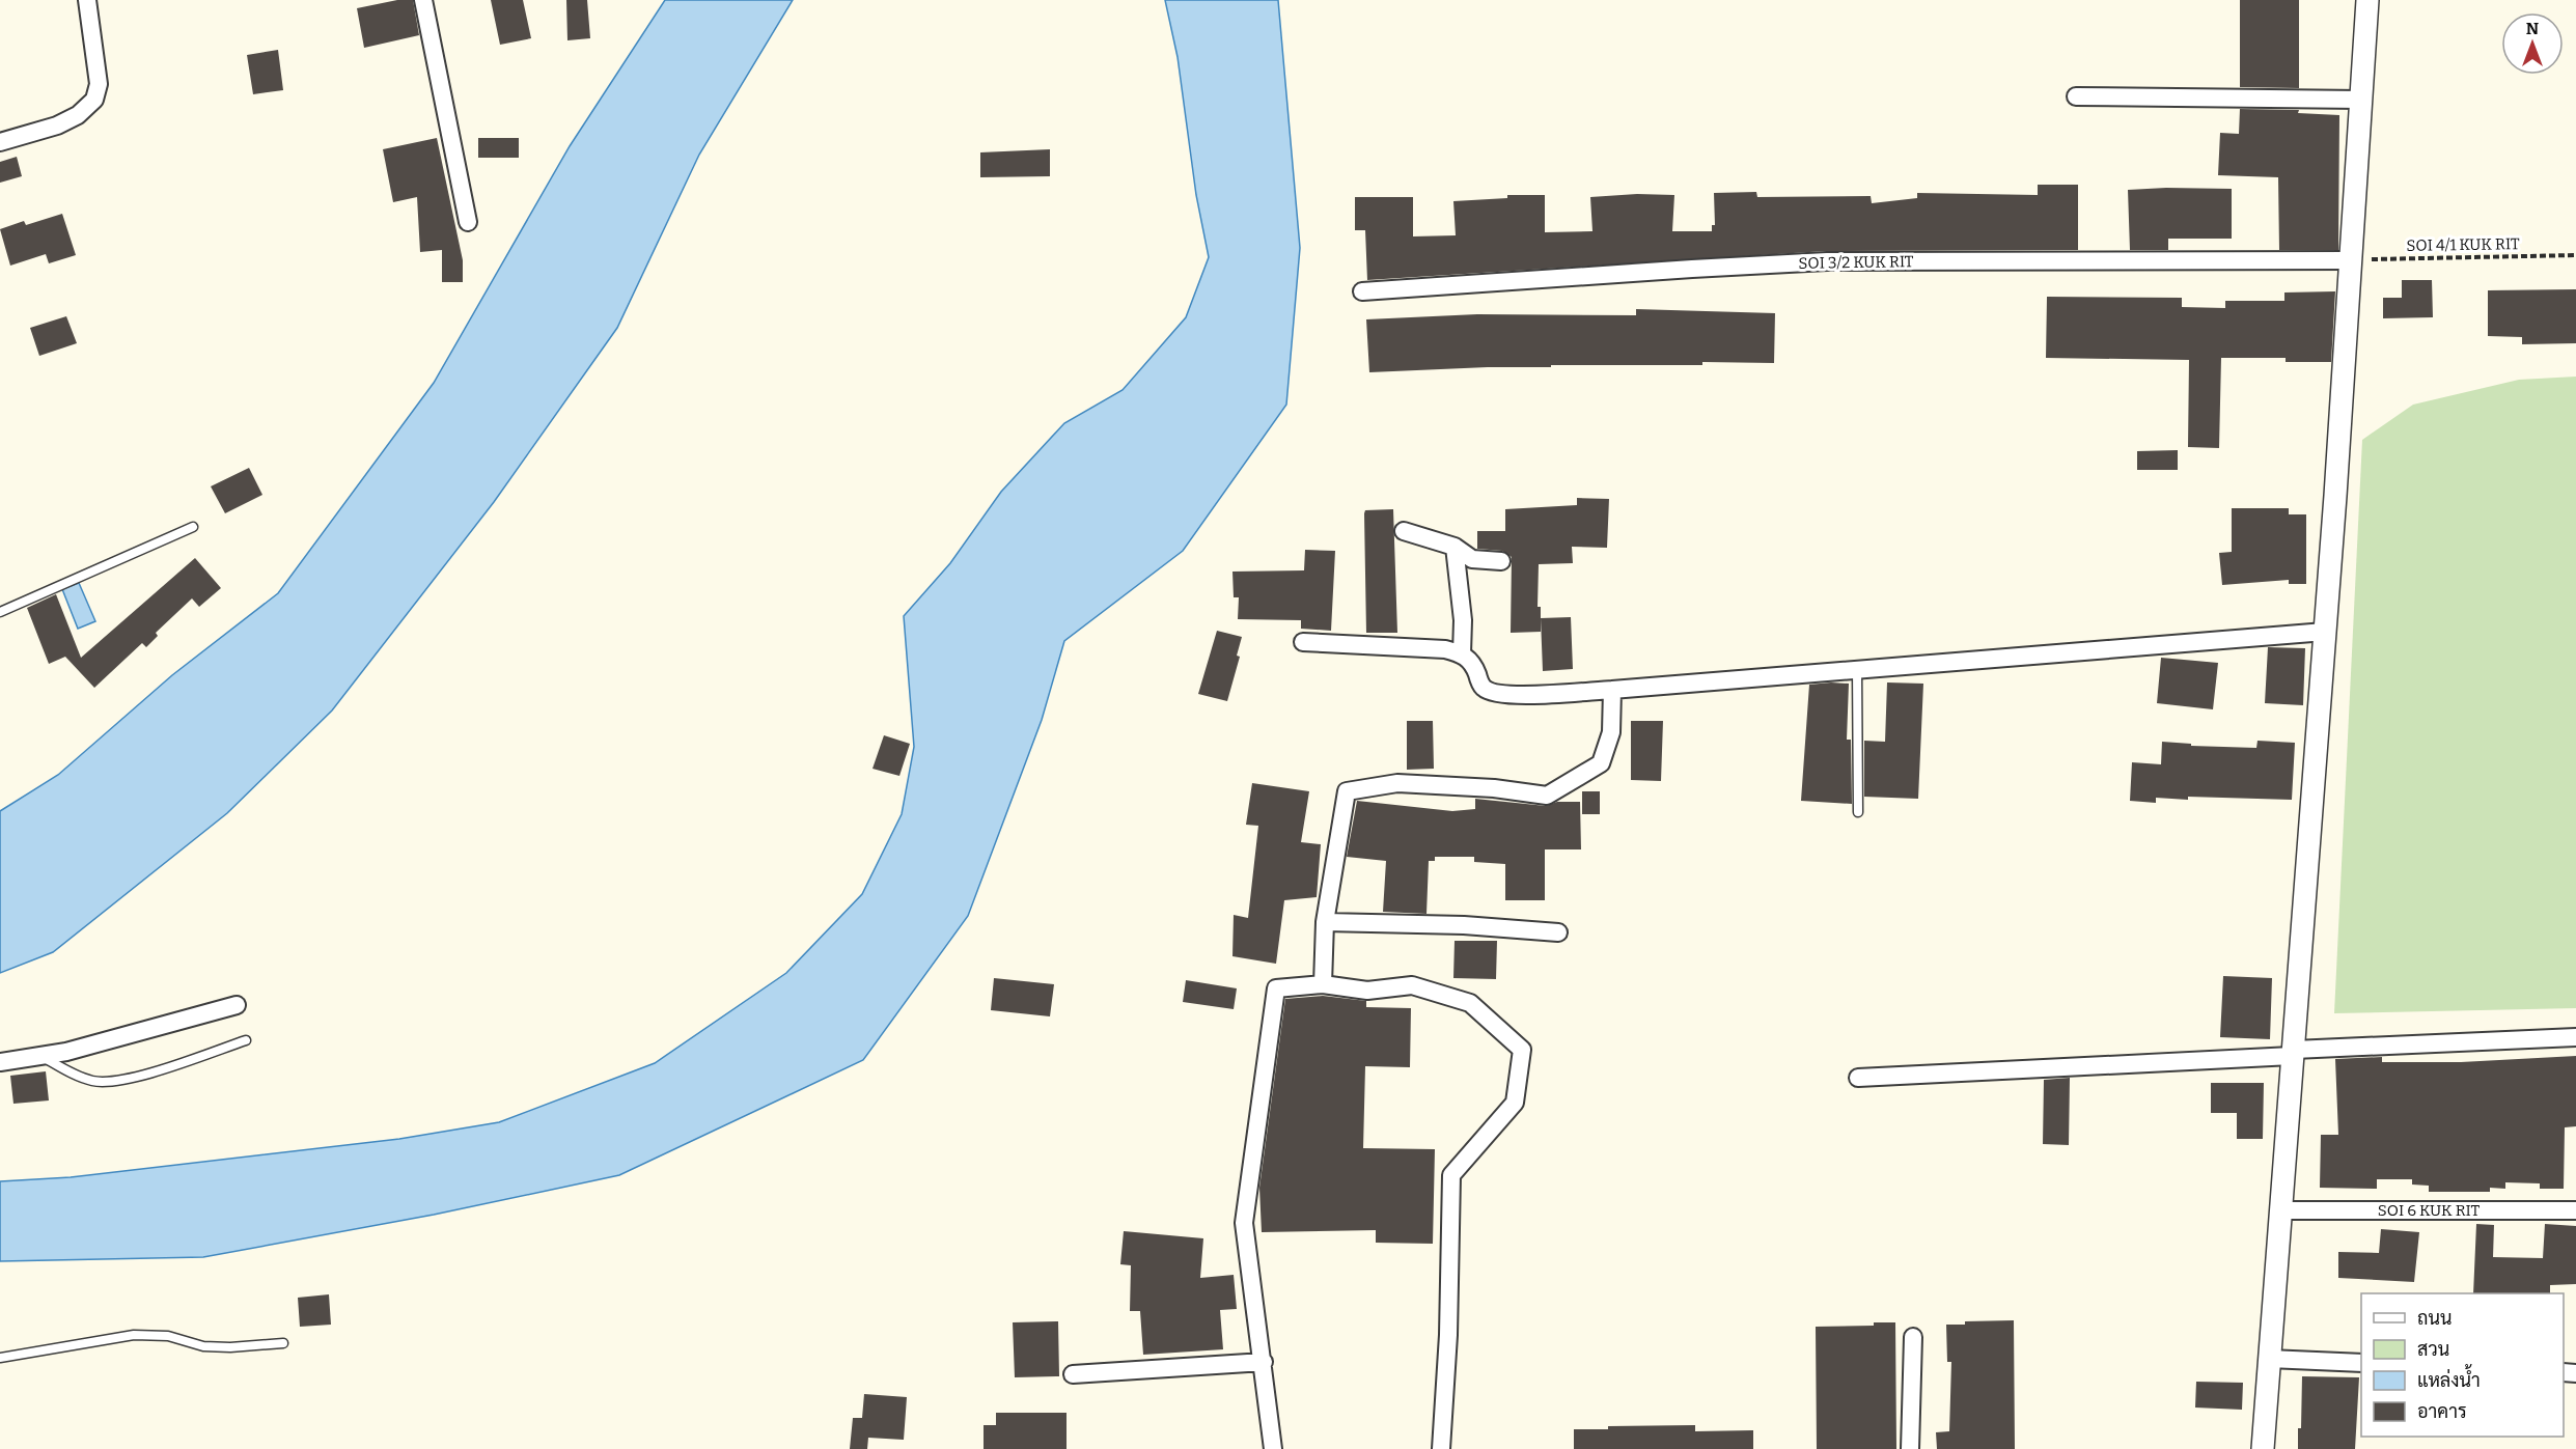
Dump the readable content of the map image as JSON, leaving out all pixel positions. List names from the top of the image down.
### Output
{
  "streets": {
    "street": ["SOI 3/2 KUK RIT", "SOI 6 KUK RIT"],
    "path": ["SOI 4/1 KUK RIT"]
  },
  "crossings": [
    ["SOI 4/1 KUK RIT", "SOI 3/2 KUK RIT"]
  ],
  "legend": [
    "ถนน",
    "สวน",
    "แหล่งน้ำ",
    "อาคาร"
  ],
  "north": "top"
}
